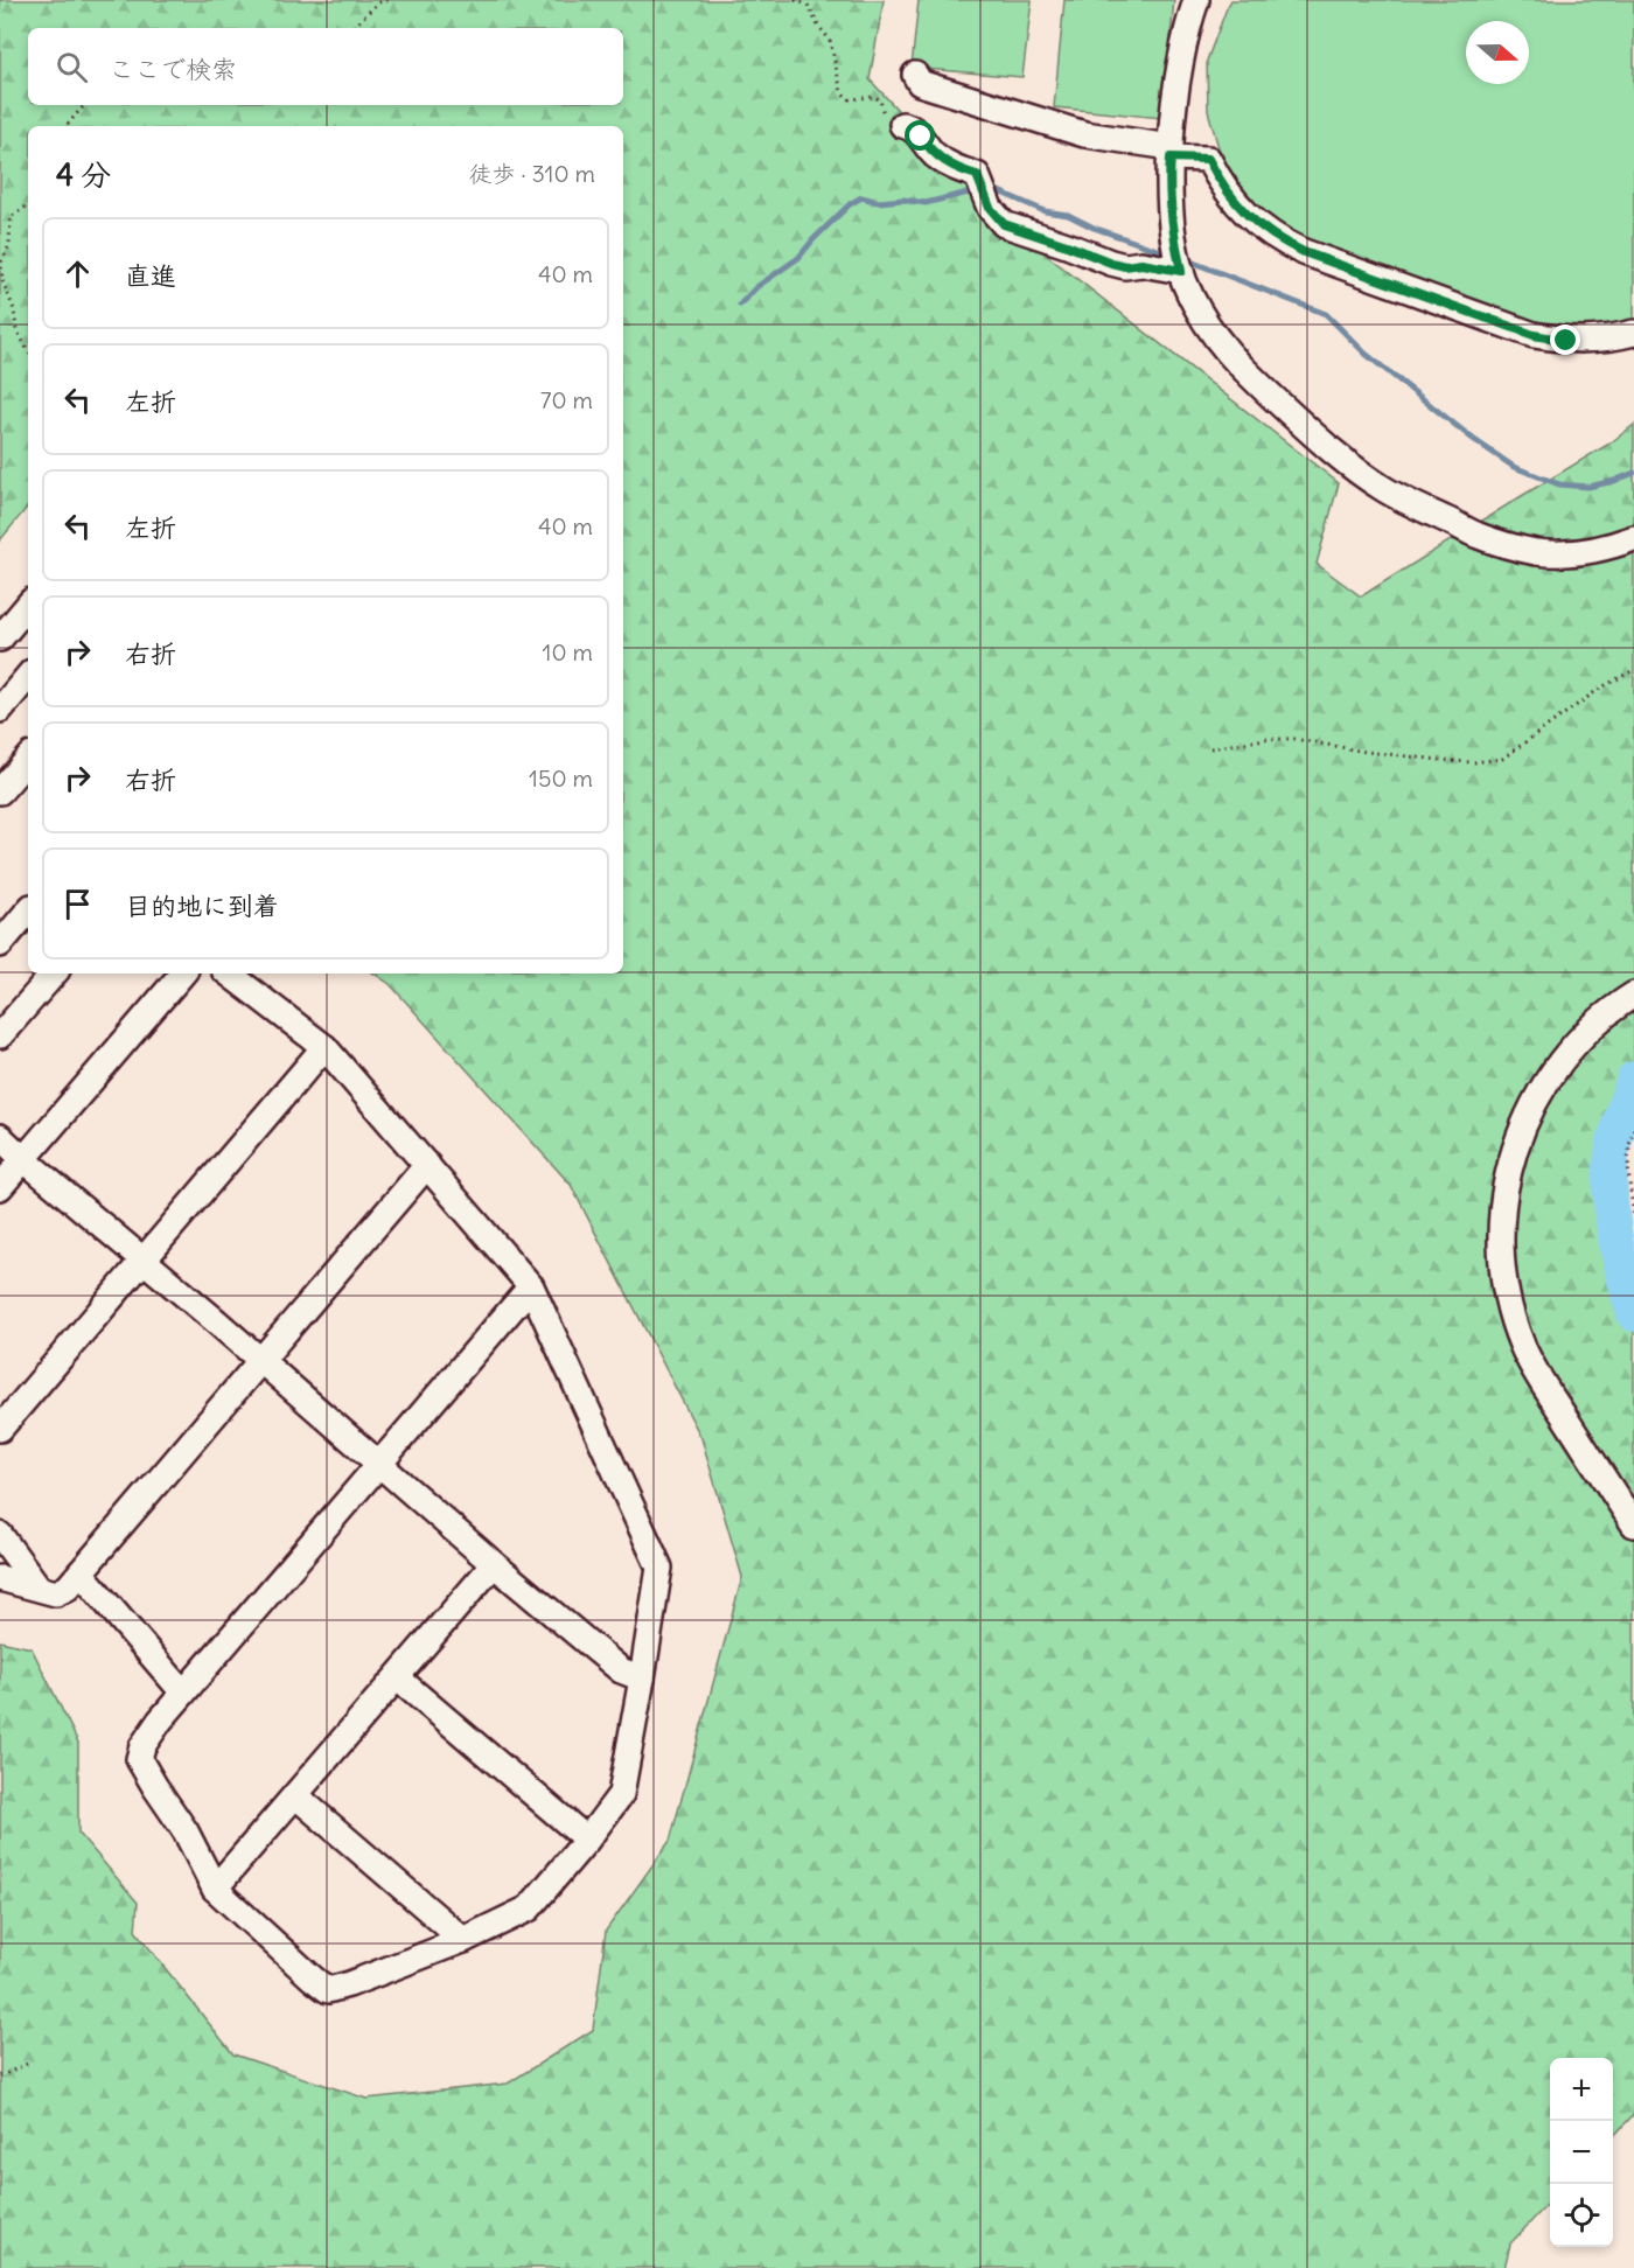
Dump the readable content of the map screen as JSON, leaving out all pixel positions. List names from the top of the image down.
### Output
{
  "north": "right",
  "page": {
    "search": "ここで検索",
    "heading": ["4 分", "徒歩 · 310 m"],
    "list": [
      ["直進", "40 m"],
      ["左折", "70 m"],
      ["左折", "40 m"],
      ["右折", "10 m"],
      ["右折", "150 m"],
      "目的地に到着"
    ],
    "map_buttons": ["+", "−"]
  }
}
